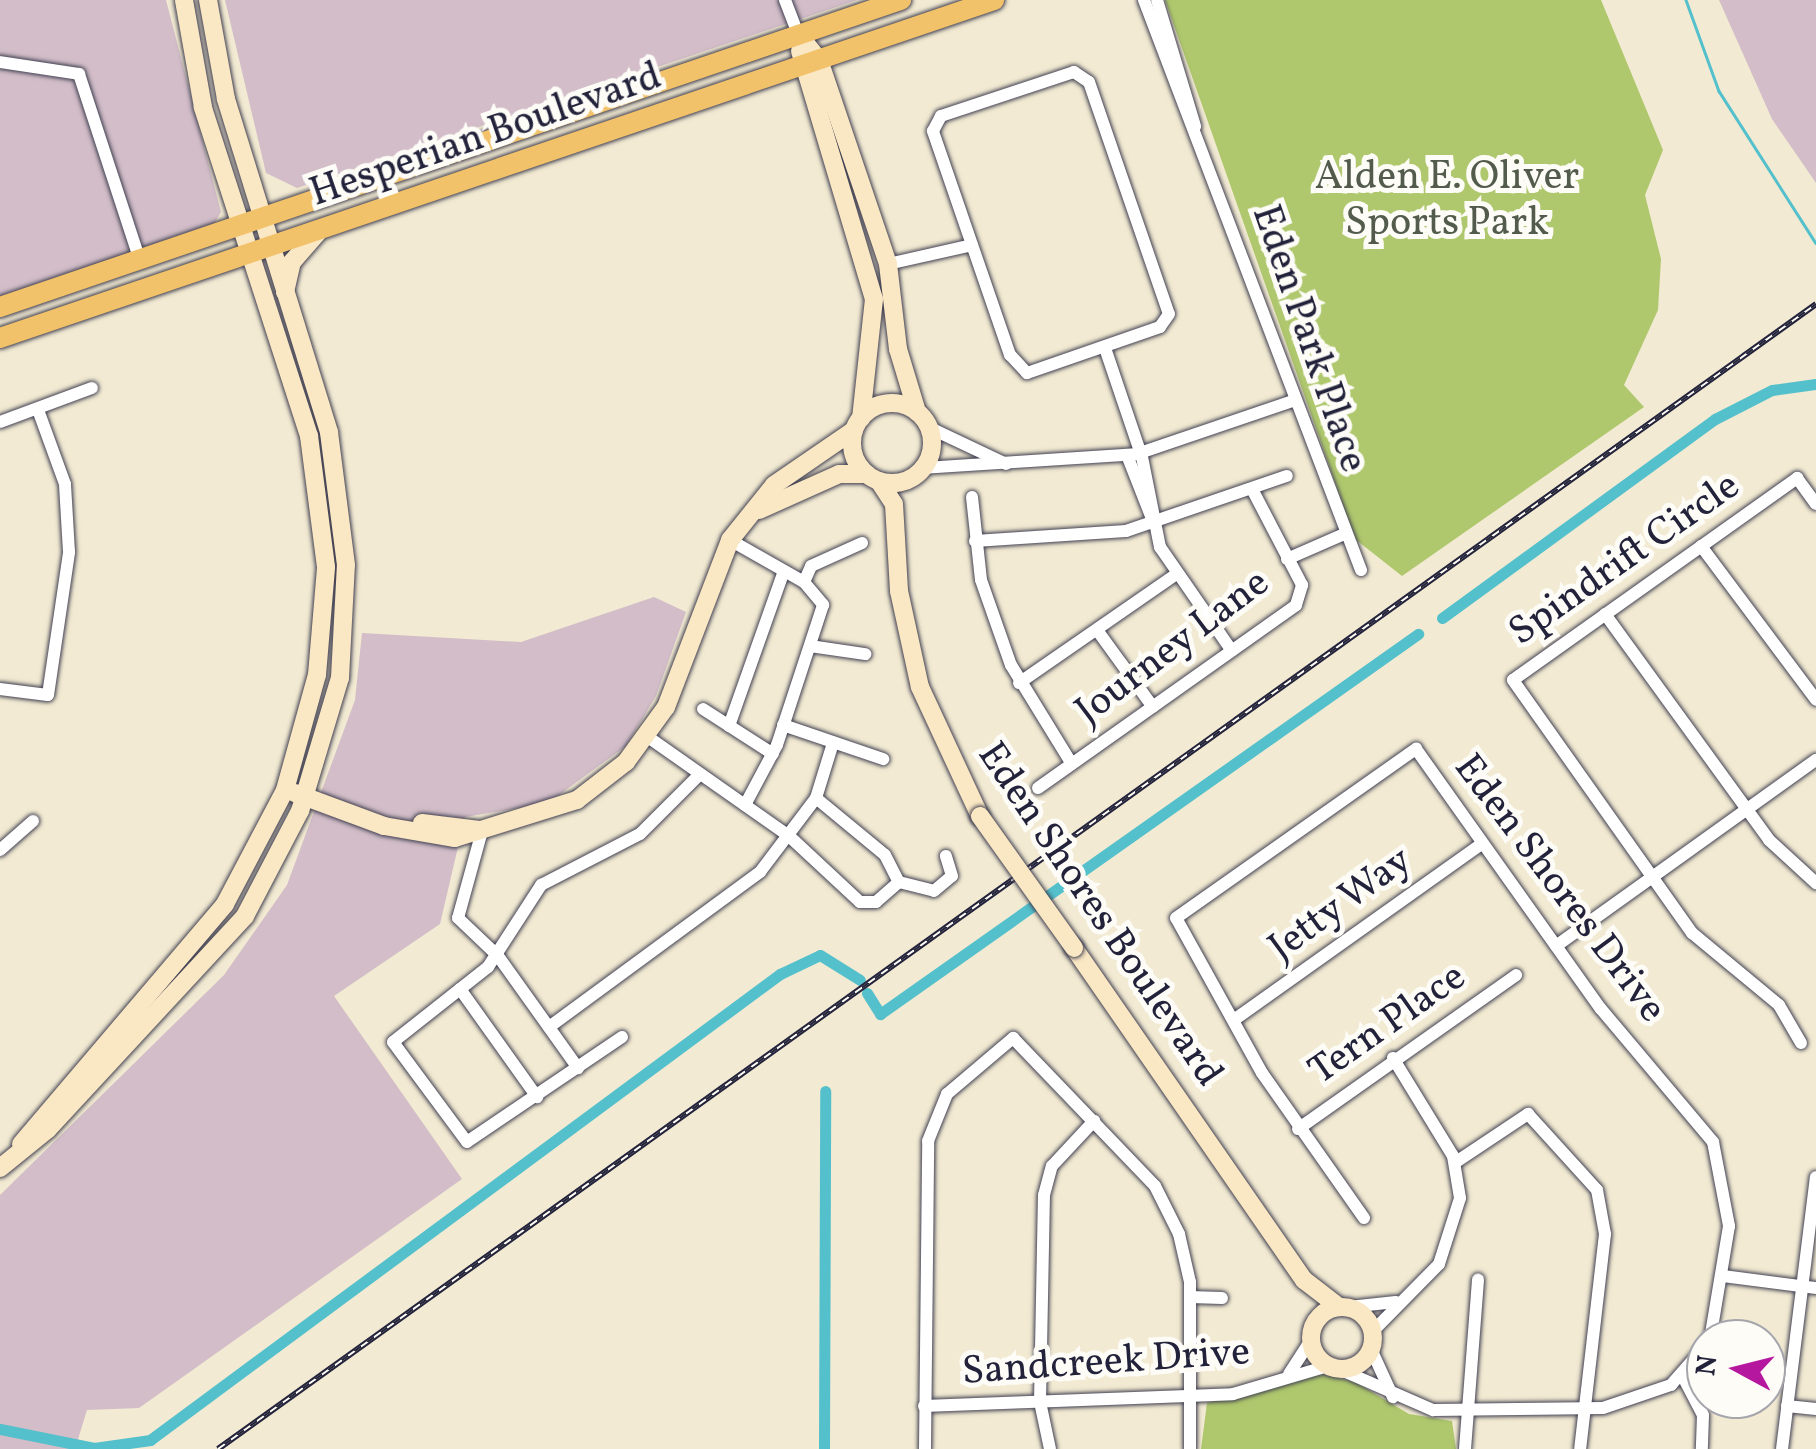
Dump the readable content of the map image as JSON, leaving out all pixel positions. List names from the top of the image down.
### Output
{
  "streets": {
    "main road": ["Hesperian Boulevard"],
    "street": [
      "Eden Park Place",
      "Spindrift Circle",
      "Journey Lane",
      "Eden Shores Drive",
      "Jetty Way",
      "Eden Shores Boulevard",
      "Tern Place",
      "Sandcreek Drive"
    ]
  },
  "crossings": [
    ["Eden Shores Drive", "Jetty Way"],
    ["Eden Shores Drive", "Tern Place"],
    ["Eden Shores Drive", "Sandcreek Drive"],
    ["Eden Shores Boulevard", "Sandcreek Drive"]
  ],
  "parks": ["Alden E. Oliver Sports Park"],
  "north": "left"
}
